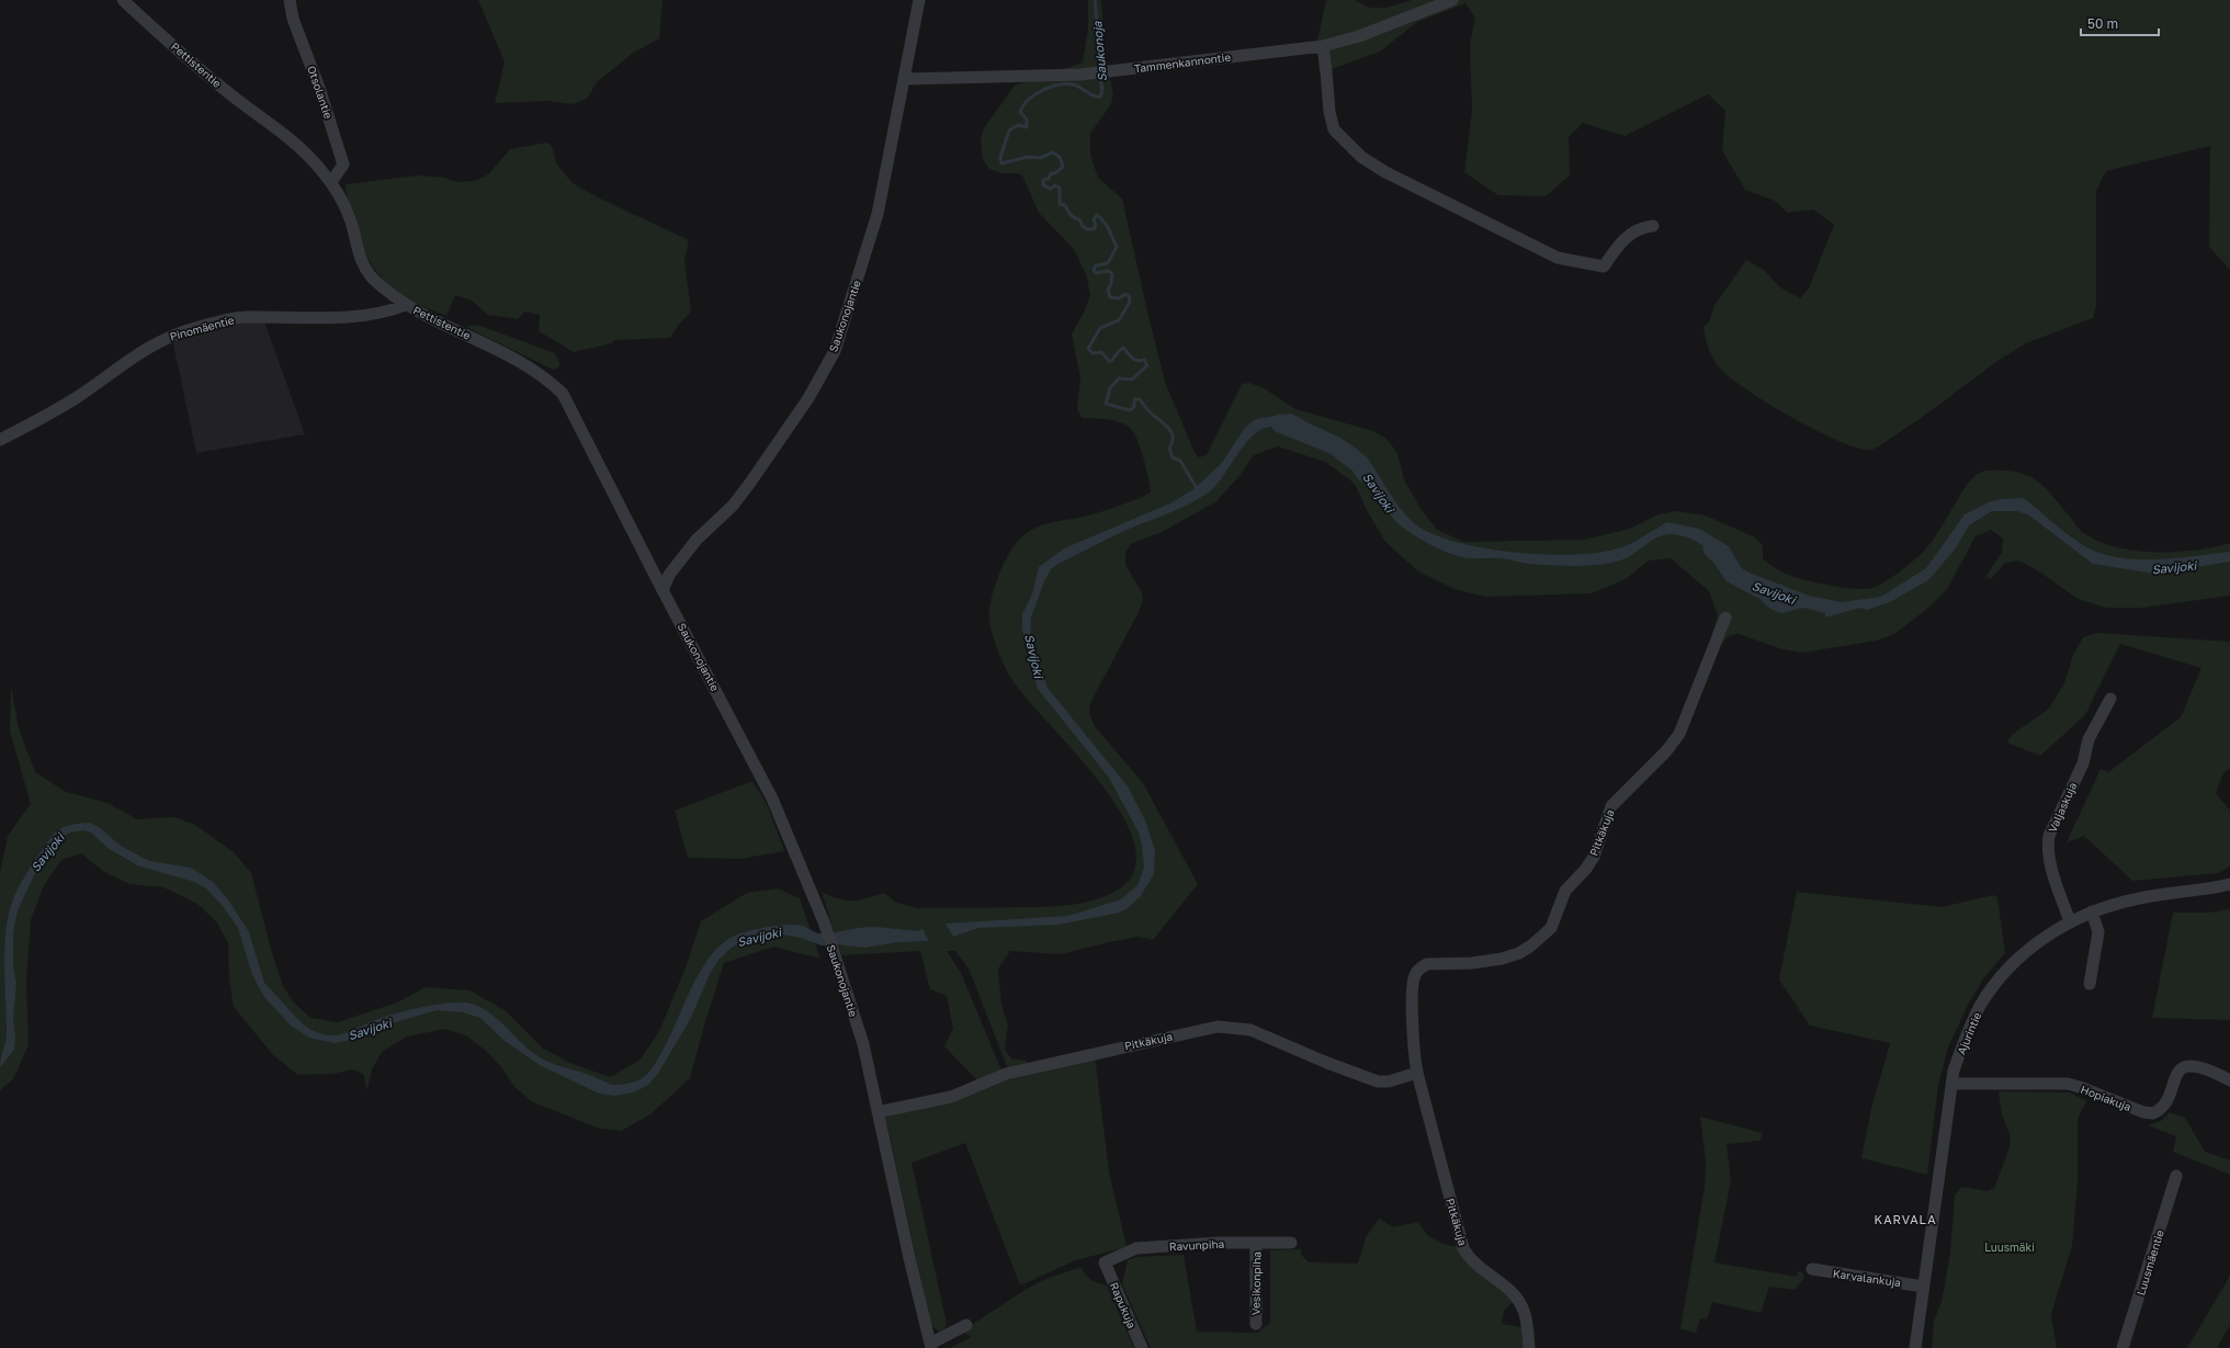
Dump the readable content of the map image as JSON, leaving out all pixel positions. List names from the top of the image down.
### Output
{
  "streets": {
    "street": [
      "Tammenkannontie",
      "Pettistentie",
      "Otsolantie",
      "Saukonojantie",
      "Pinomäentie",
      "Valjaskuja",
      "Pitkäkuja",
      "Ajurintie",
      "Hopiakuja",
      "Ravunpiha",
      "Luusmäentie",
      "Karvalankuja",
      "Vesikonpiha",
      "Rapukuja"
    ]
  },
  "crossings": [
    ["Tammenkannontie", "Saukonojantie"],
    ["Pettistentie", "Otsolantie"],
    ["Pettistentie", "Saukonojantie"],
    ["Pettistentie", "Pinomäentie"],
    ["Saukonojantie", "Pitkäkuja"],
    ["Valjaskuja", "Ajurintie"],
    ["Ajurintie", "Hopiakuja"],
    ["Ajurintie", "Karvalankuja"],
    ["Ravunpiha", "Vesikonpiha"],
    ["Ravunpiha", "Rapukuja"]
  ],
  "districts": ["KARVALA"],
  "water": ["Saukonoja", "Savijoki"],
  "parks": ["Luusmäki"],
  "scale_bar": "50 m"
}
